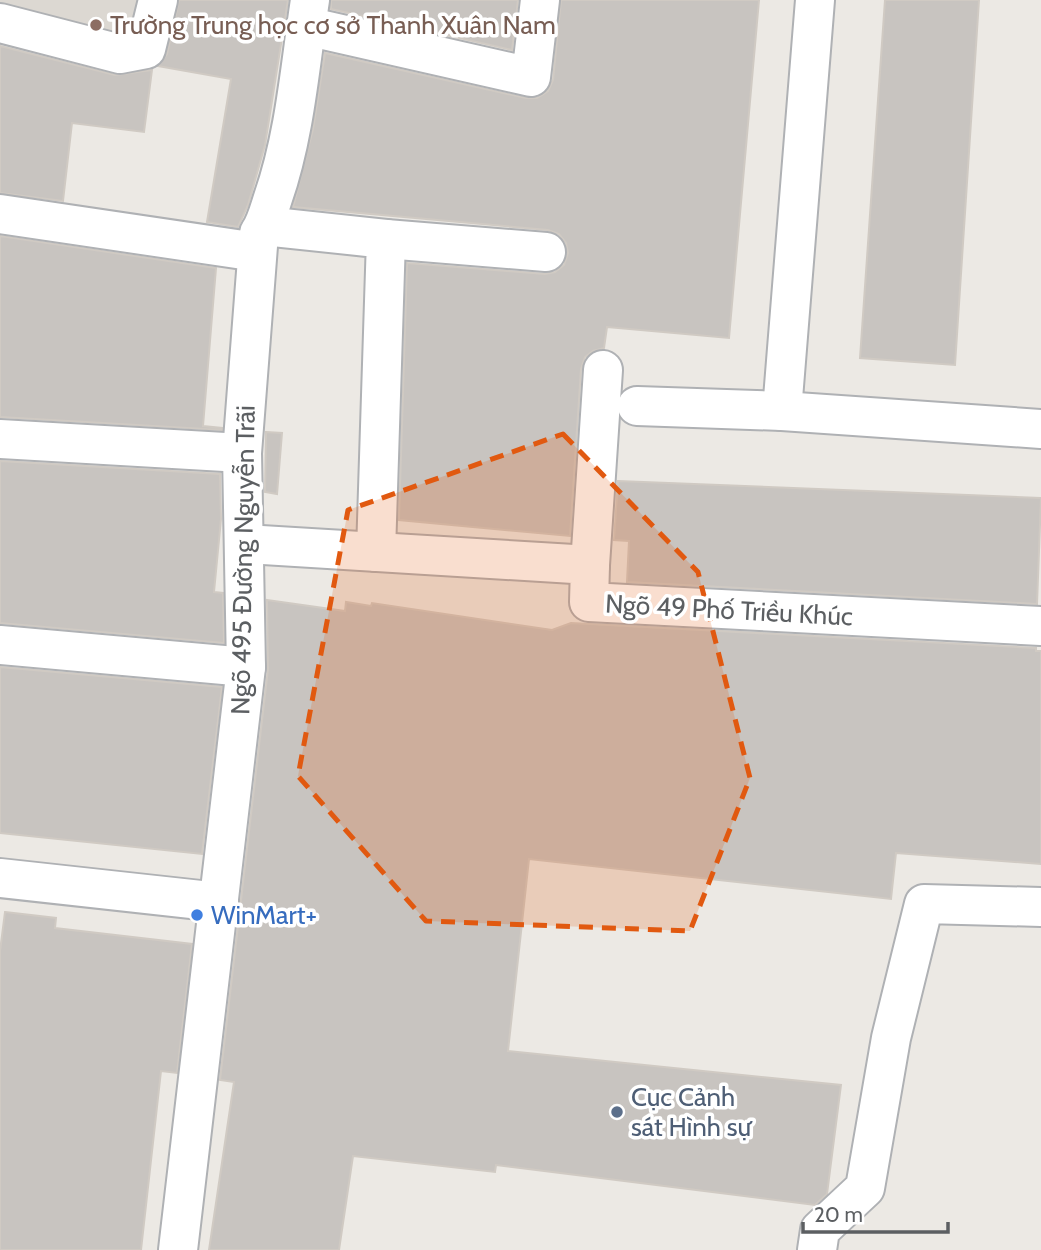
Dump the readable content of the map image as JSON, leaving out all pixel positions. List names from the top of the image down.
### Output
{
  "streets": {
    "street": ["Ngõ 495 Đường Nguyễn Trãi", "Ngõ 49 Phố Triều Khúc"]
  },
  "crossings": [
    ["Ngõ 495 Đường Nguyễn Trãi", "Ngõ 49 Phố Triều Khúc"]
  ],
  "places": ["Trường Trung học cơ sở Thanh Xuân Nam", "WinMart+", "Cục Cảnh sát Hình sự"],
  "scale_bar": "20 m"
}
